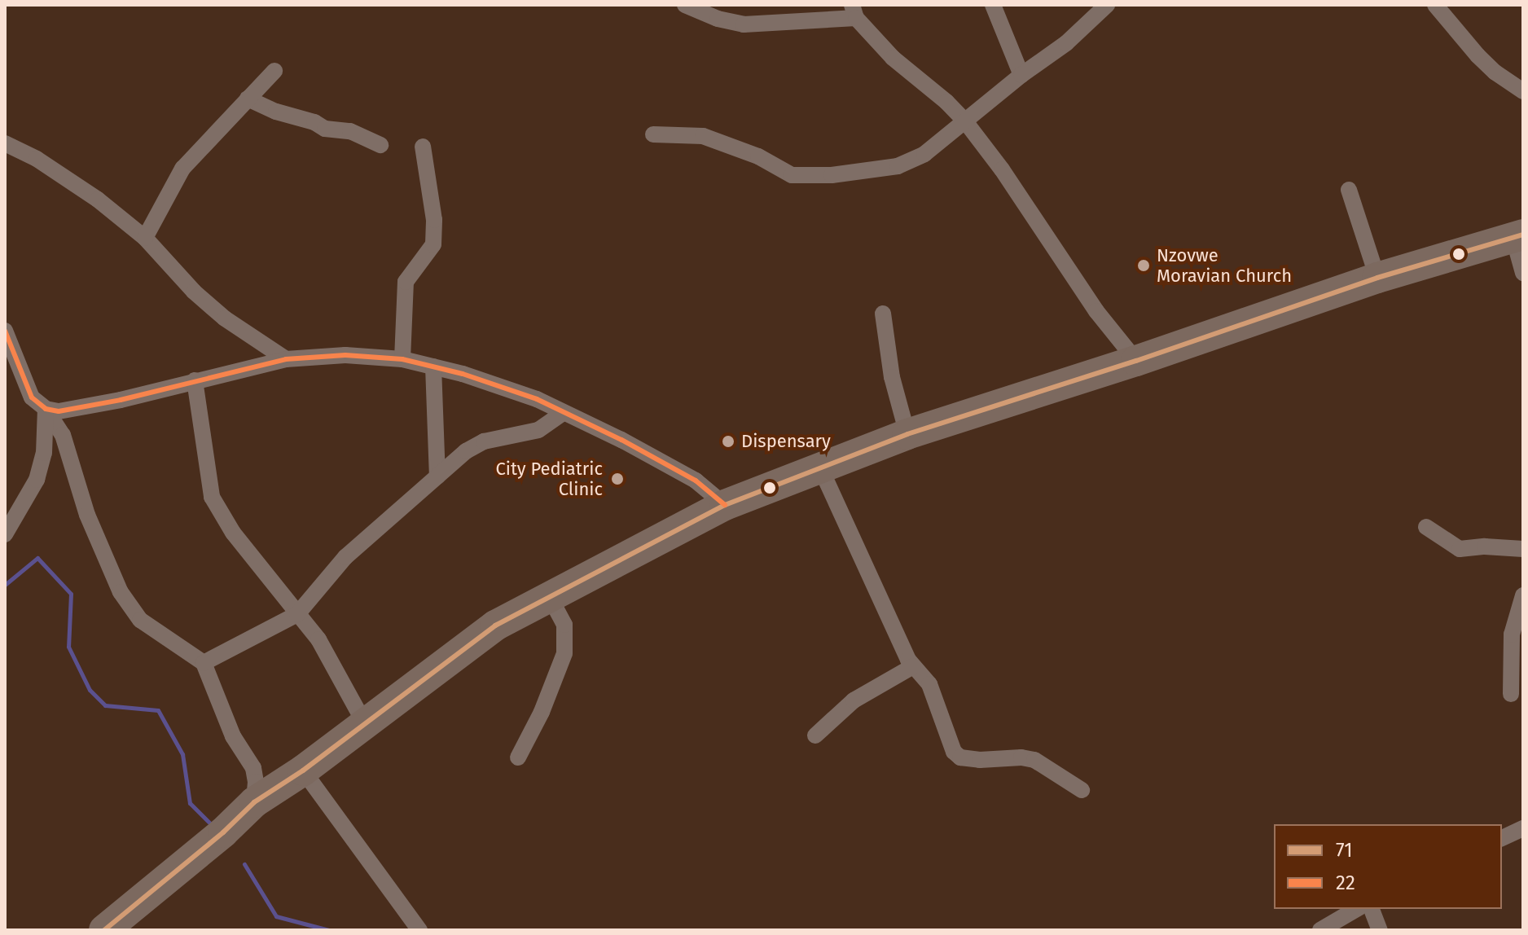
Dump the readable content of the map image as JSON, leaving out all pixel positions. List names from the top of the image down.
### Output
{
  "places": ["Nzovwe Moravian Church", "Dispensary", "City Pediatric Clinic"],
  "lines": ["transit line 71", "transit line 22"],
  "legend": ["71", "22"]
}
